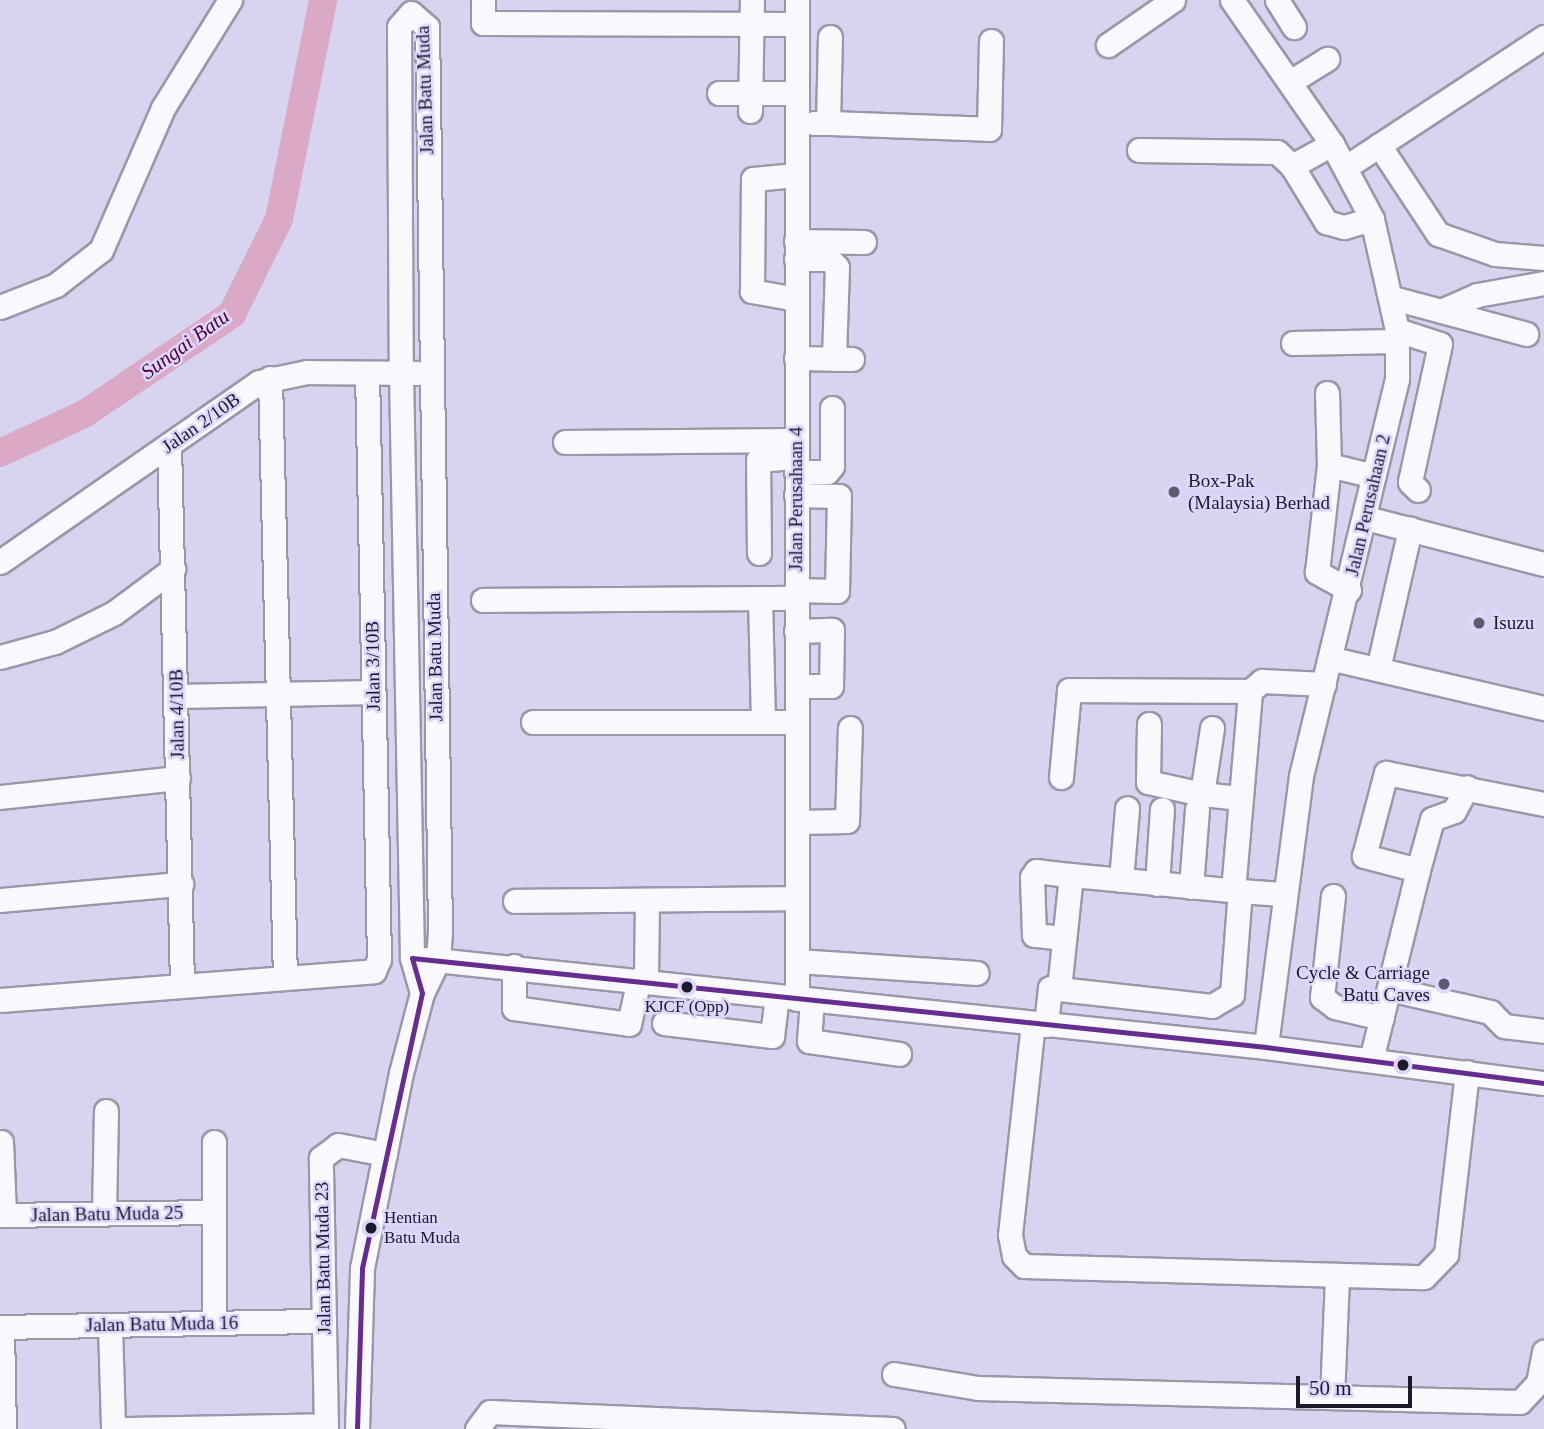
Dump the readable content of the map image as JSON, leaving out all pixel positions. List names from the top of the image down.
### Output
{
  "streets": {
    "street": [
      "Jalan Batu Muda",
      "Jalan 2/10B",
      "Jalan Perusahaan 4",
      "Jalan Perusahaan 2",
      "Jalan 3/10B",
      "Jalan 4/10B",
      "Jalan Batu Muda 25",
      "Jalan Batu Muda 23",
      "Jalan Batu Muda 16"
    ]
  },
  "crossings": [
    ["Jalan 2/10B", "Jalan 4/10B"],
    ["Jalan Batu Muda 23", "Jalan Batu Muda 16"]
  ],
  "water": ["Sungai Batu"],
  "places": [
    "Box-Pak (Malaysia) Berhad",
    "Isuzu",
    "Cycle & Carriage Batu Caves",
    "KJCF (Opp)",
    "Hentian Batu Muda"
  ],
  "scale_bar": "50 m"
}
